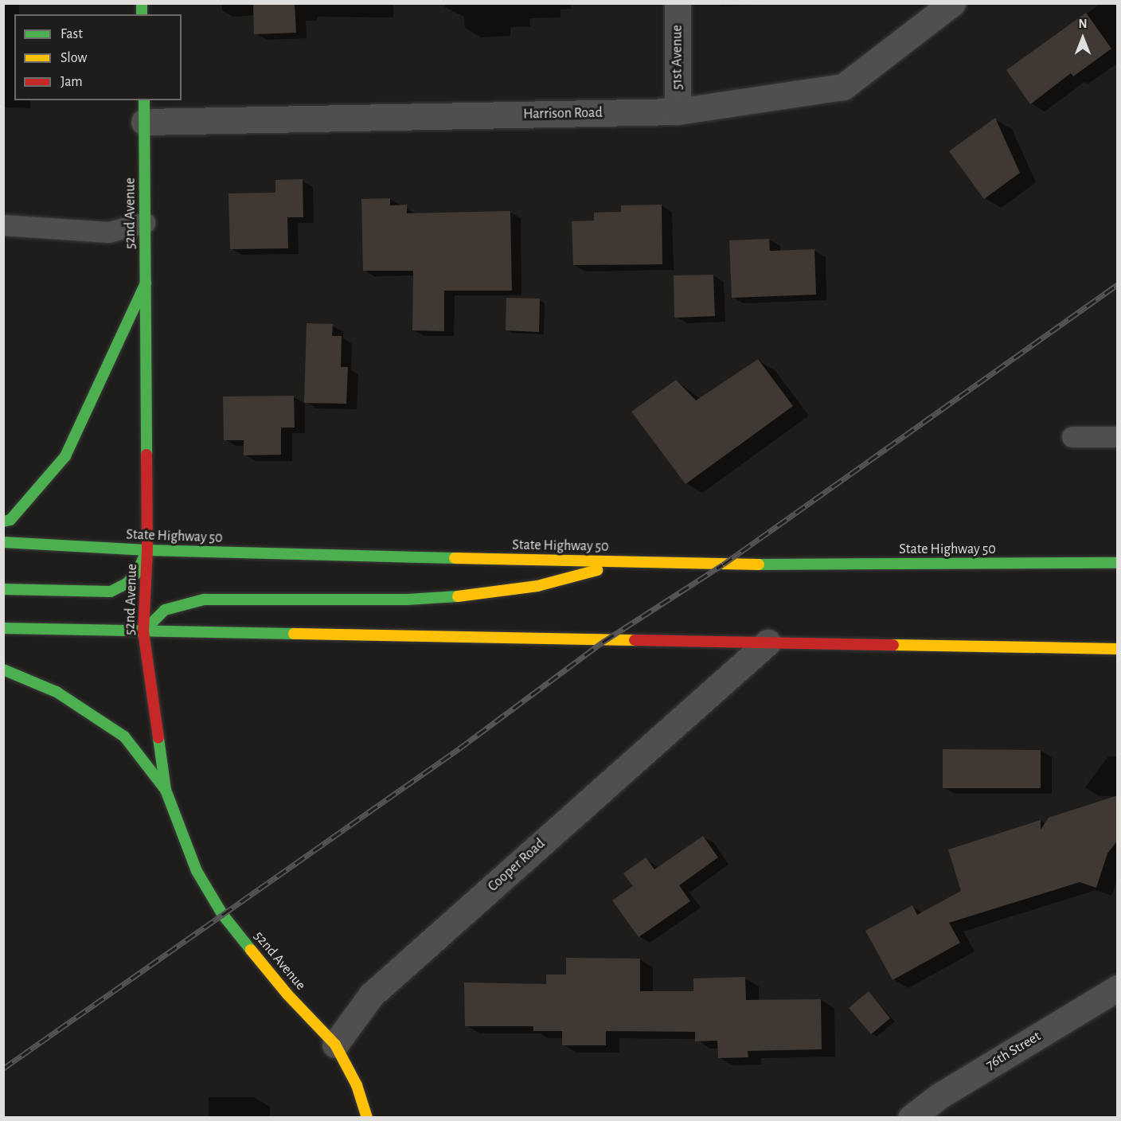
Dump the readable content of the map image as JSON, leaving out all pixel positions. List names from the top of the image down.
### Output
{
  "streets": {
    "main road": ["52nd Avenue", "State Highway 50"],
    "street": [
      "51st Avenue",
      "Harrison Road",
      "Cooper Road",
      "76th Street"
    ]
  },
  "crossings": [
    ["51st Avenue", "Harrison Road"],
    ["Harrison Road", "52nd Avenue"],
    ["52nd Avenue", "State Highway 50"],
    ["52nd Avenue", "Cooper Road"]
  ],
  "legend": ["Fast", "Slow", "Jam"],
  "north": "top"
}
